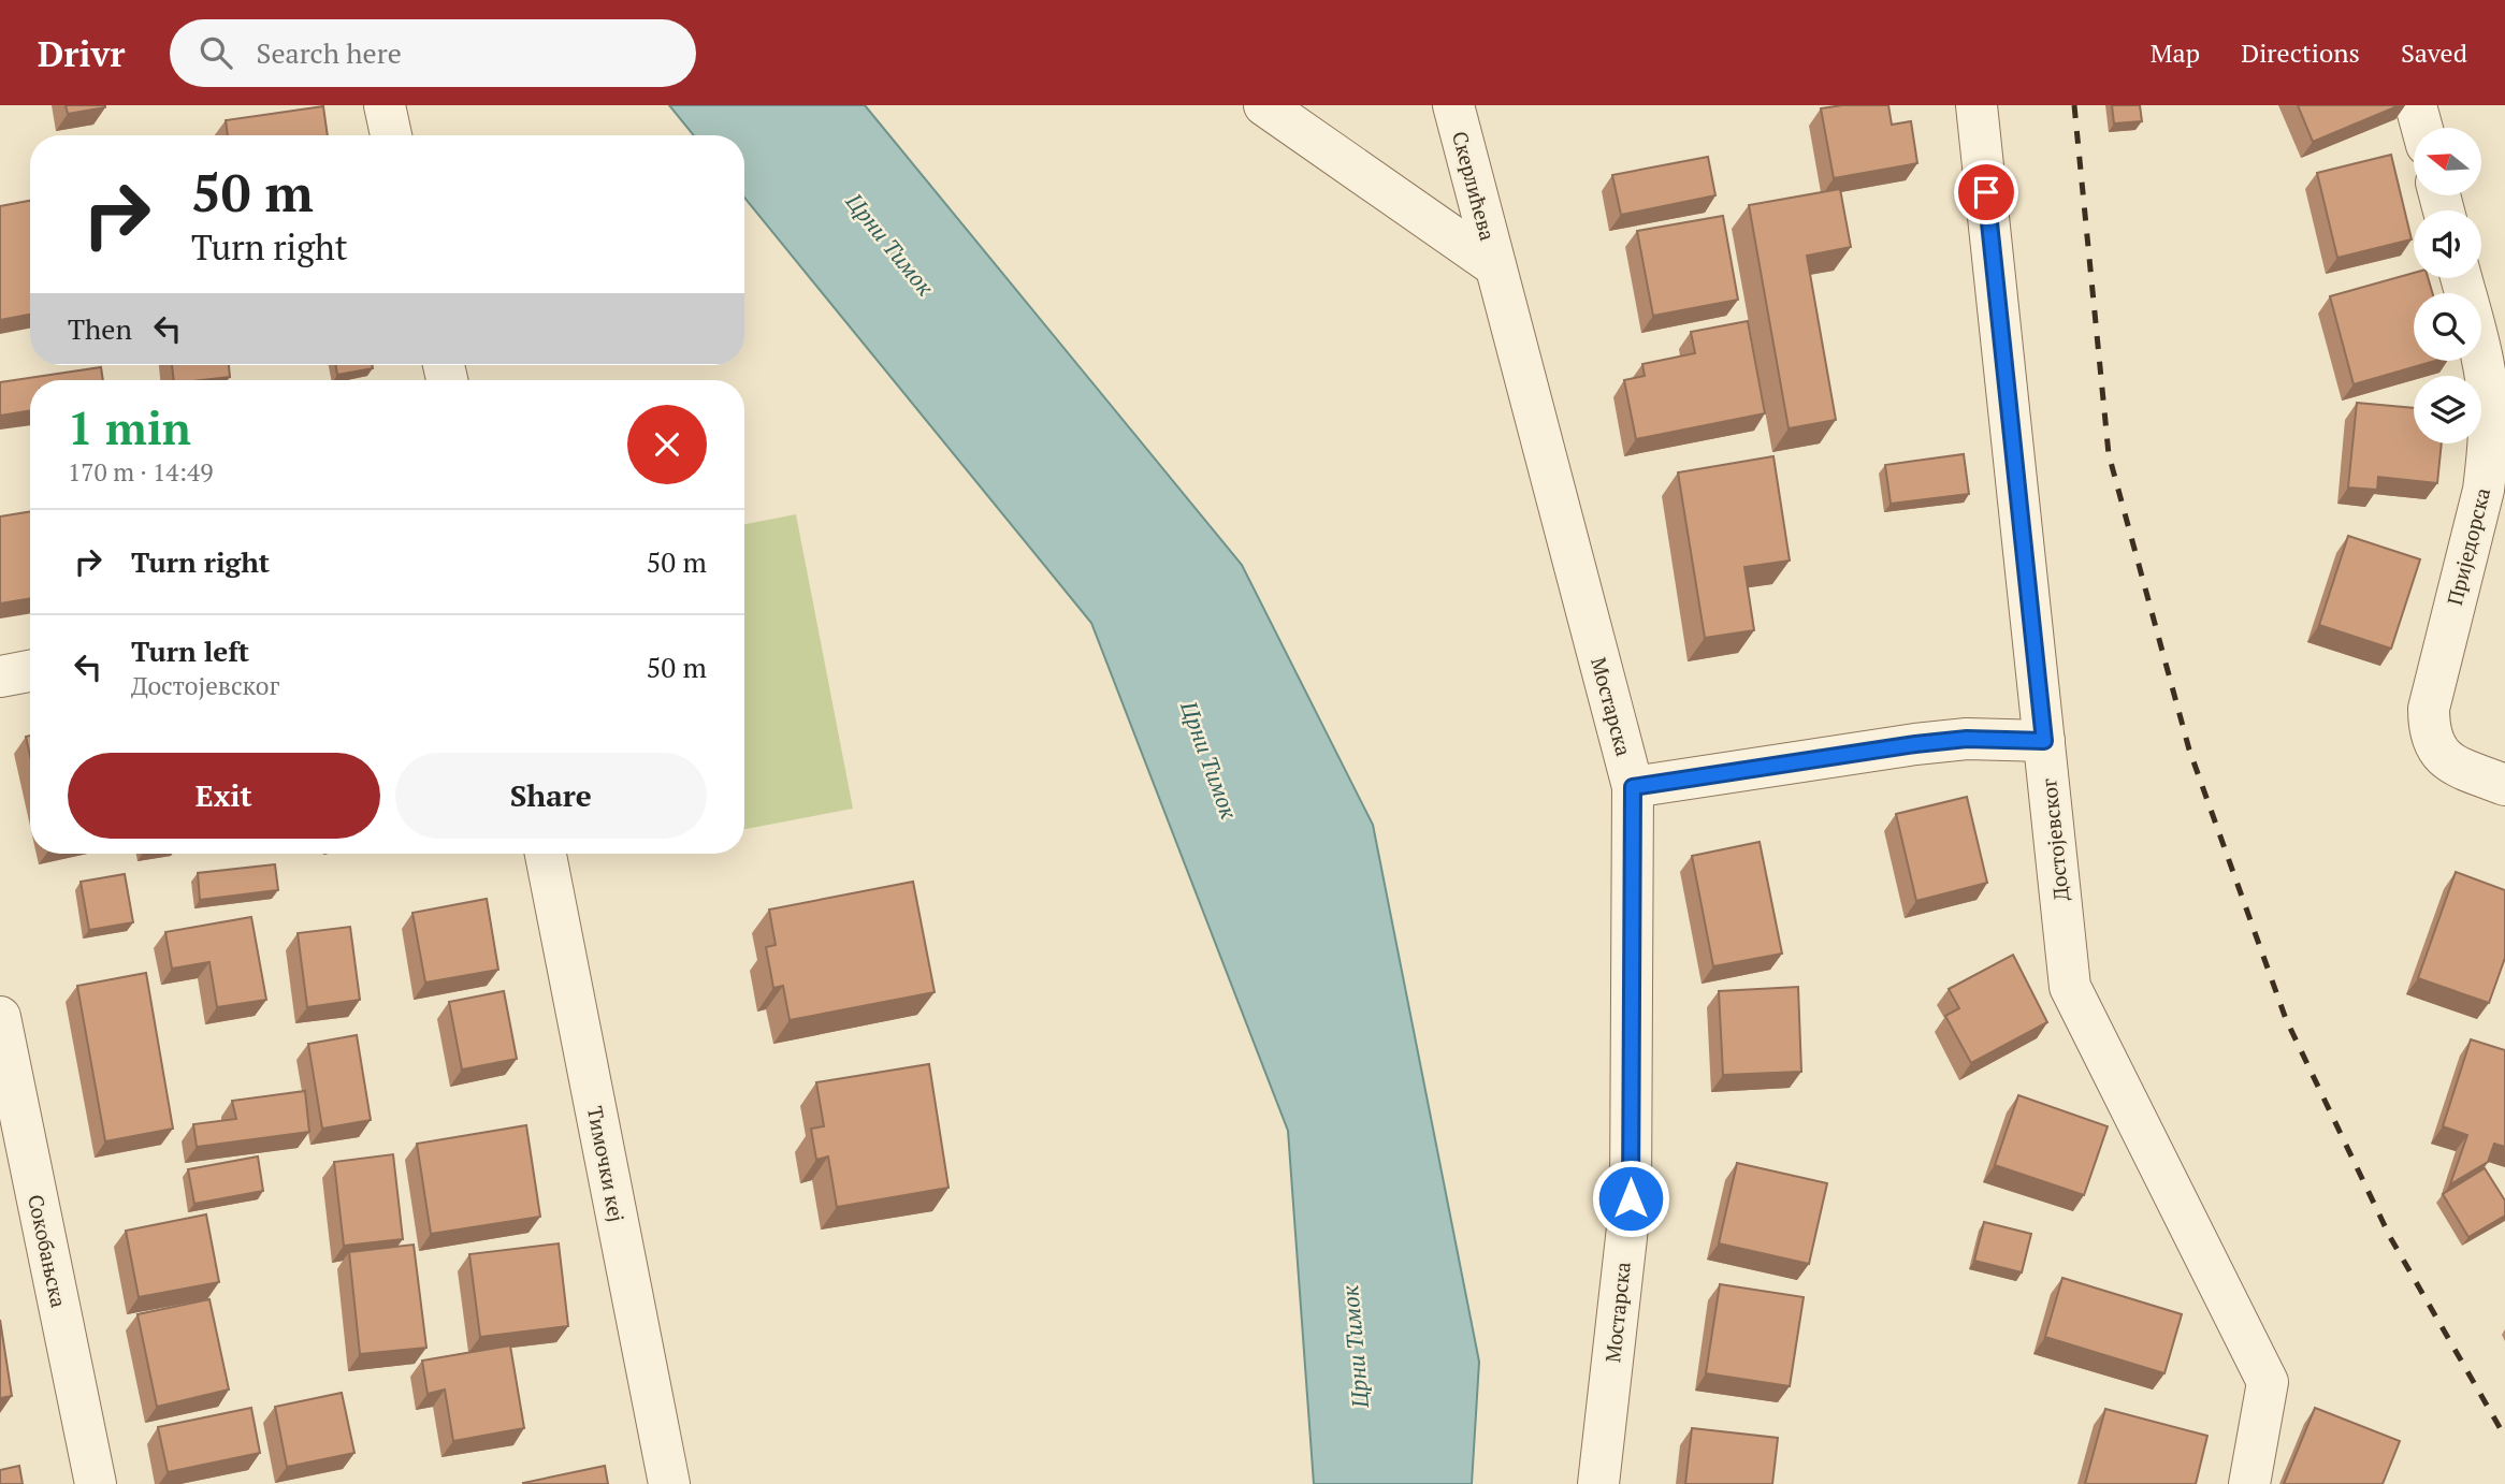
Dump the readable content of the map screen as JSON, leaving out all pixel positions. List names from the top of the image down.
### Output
{
  "streets": {
    "street": [
      "Скерлићева",
      "Приједорска",
      "Мостарска",
      "Достојевског",
      "Тимочки кеј",
      "Сокобањска"
    ]
  },
  "crossings": [
    ["Скерлићева", "Мостарска"]
  ],
  "water": ["Црни Тимок"],
  "north": "left",
  "page": {
    "header": "Drivr",
    "search": "Search here",
    "nav": ["Map", "Directions", "Saved"],
    "turn": ["50 m", "Turn right"],
    "then": "Then",
    "heading": ["1 min", "170 m · 14:49"],
    "list": [
      {
        "name": "Turn right",
        "value": "50 m"
      },
      {
        "name": "Turn left",
        "note": "Достојевског",
        "value": "50 m"
      }
    ],
    "buttons": ["Exit", "Share"]
  }
}
